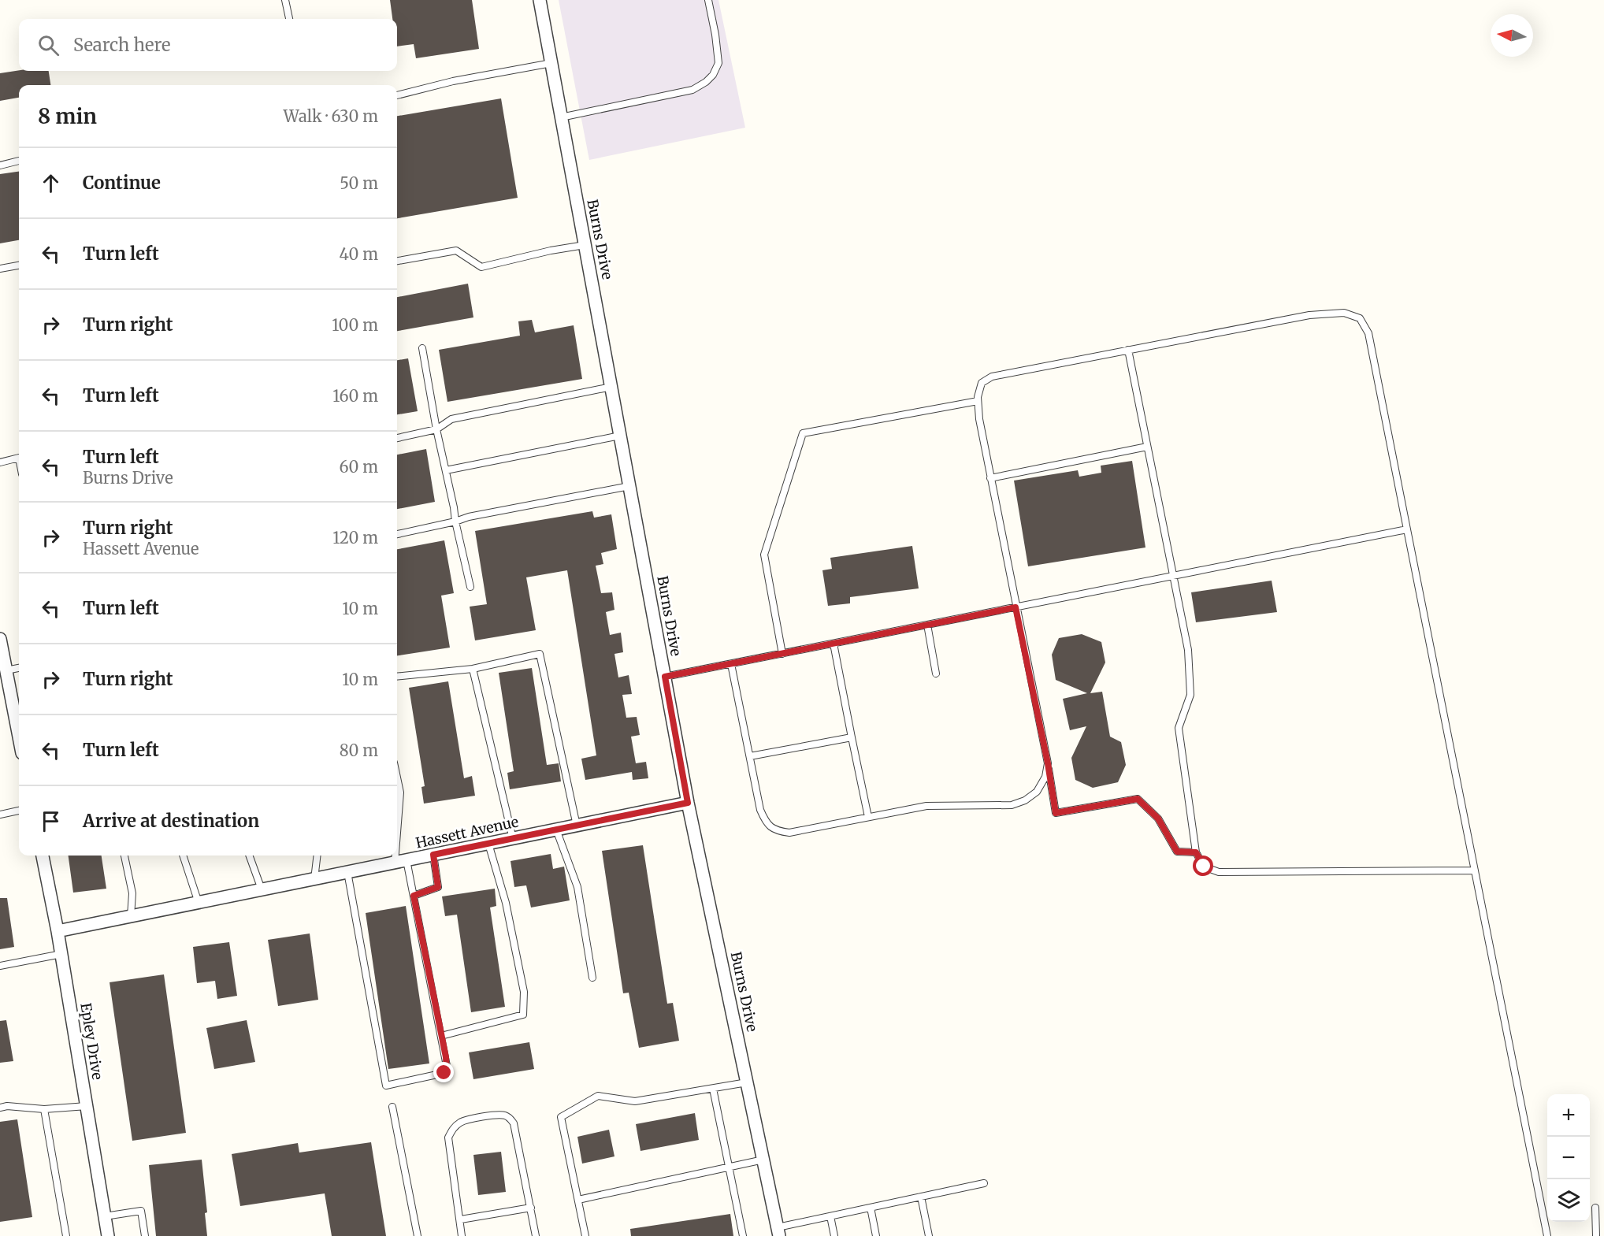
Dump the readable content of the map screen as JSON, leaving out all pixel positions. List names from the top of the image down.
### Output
{
  "streets": {
    "street": ["Burns Drive", "Hassett Avenue", "Epley Drive"]
  },
  "crossings": [
    ["Burns Drive", "Hassett Avenue"],
    ["Hassett Avenue", "Epley Drive"]
  ],
  "north": "left",
  "page": {
    "search": "Search here",
    "heading": ["8 min", "Walk · 630 m"],
    "list": [
      ["Continue", "50 m"],
      ["Turn left", "40 m"],
      ["Turn right", "100 m"],
      ["Turn left", "160 m"],
      ["Turn left", "Burns Drive", "60 m"],
      ["Turn right", "Hassett Avenue", "120 m"],
      ["Turn left", "10 m"],
      ["Turn right", "10 m"],
      ["Turn left", "80 m"],
      "Arrive at destination"
    ],
    "map_buttons": ["+", "−"]
  }
}
